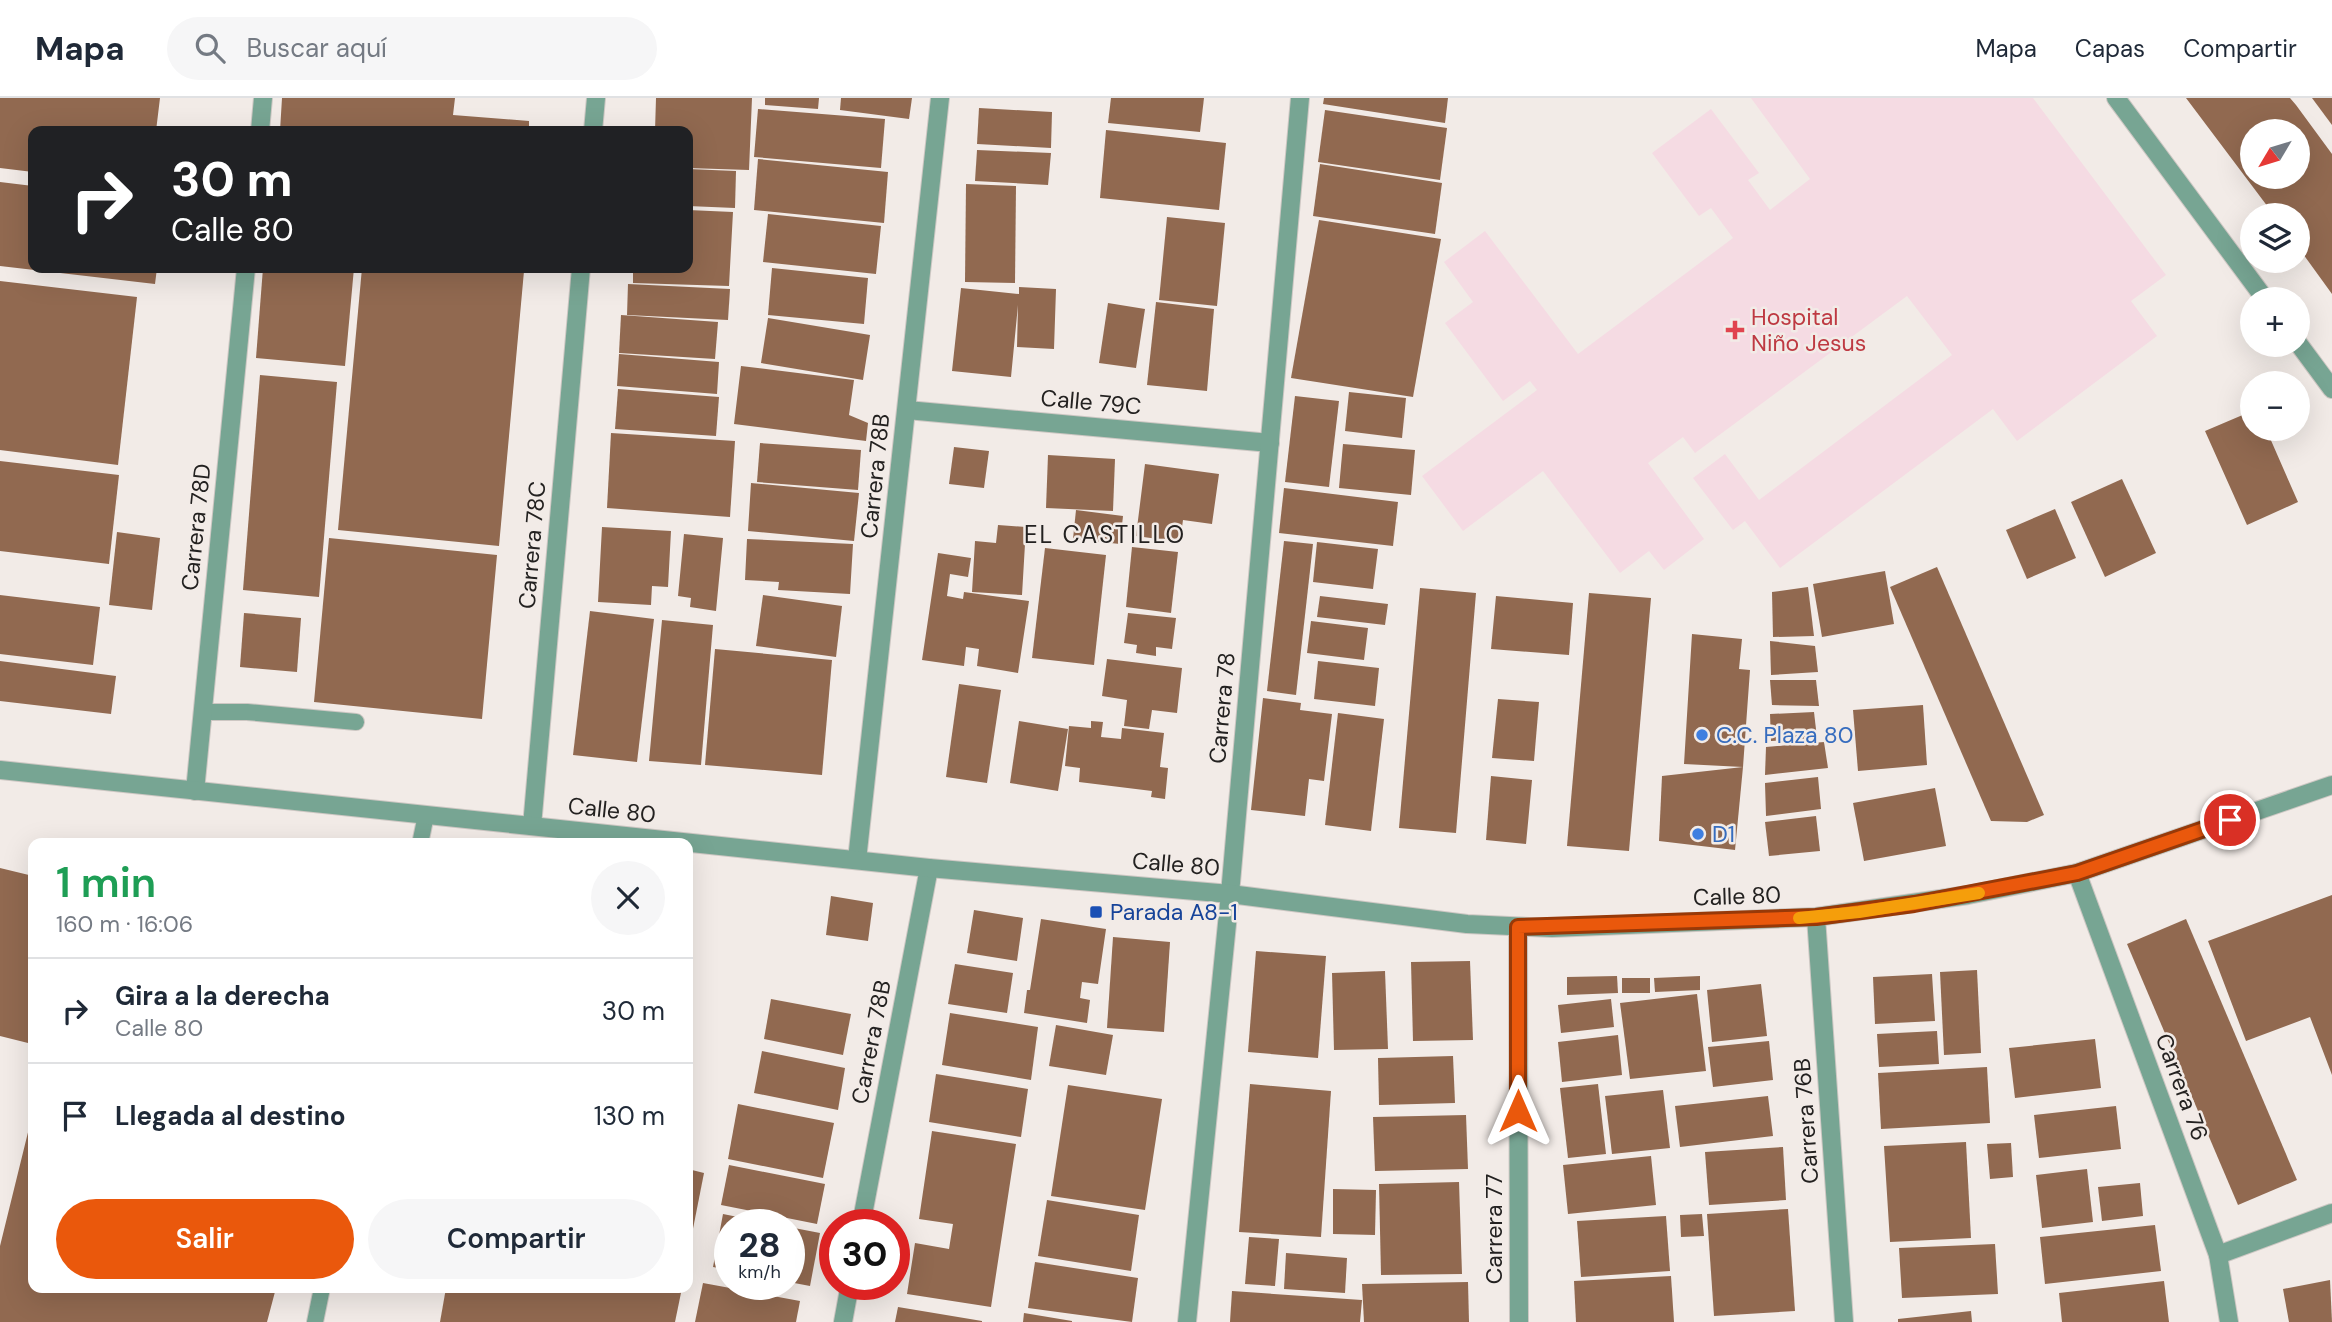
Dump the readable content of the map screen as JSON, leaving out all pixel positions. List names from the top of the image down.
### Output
{
  "streets": {
    "street": [
      "Calle 79C",
      "Carrera 78B",
      "Carrera 78D",
      "Carrera 78C",
      "Carrera 78",
      "Calle 80",
      "Carrera 76",
      "Carrera 76B",
      "Carrera 77"
    ]
  },
  "crossings": [
    ["Calle 79C", "Carrera 78B"],
    ["Calle 79C", "Carrera 78"],
    ["Carrera 78B", "Calle 80"],
    ["Carrera 78D", "Calle 80"],
    ["Carrera 78C", "Calle 80"],
    ["Carrera 78", "Calle 80"],
    ["Calle 80", "Carrera 76"],
    ["Calle 80", "Carrera 76B"],
    ["Calle 80", "Carrera 77"]
  ],
  "districts": ["EL CASTILLO"],
  "places": {
    "health": ["Hospital Niño Jesus"],
    "other": ["C.C. Plaza 80", "D1"],
    "transit": ["Parada A8-1"]
  },
  "north": "bottom left",
  "page": {
    "header": "Mapa",
    "search": "Buscar aquí",
    "nav": ["Mapa", "Capas", "Compartir"],
    "map_buttons": ["+", "−"],
    "turn": ["30 m", "Calle 80"],
    "heading": ["1 min", "160 m · 16:06"],
    "list": [
      {
        "name": "Gira a la derecha",
        "note": "Calle 80",
        "value": "30 m"
      },
      {
        "name": "Llegada al destino",
        "value": "130 m"
      }
    ],
    "buttons": ["Salir", "Compartir"],
    "speed": "28 km/h",
    "limit": "30"
  }
}
